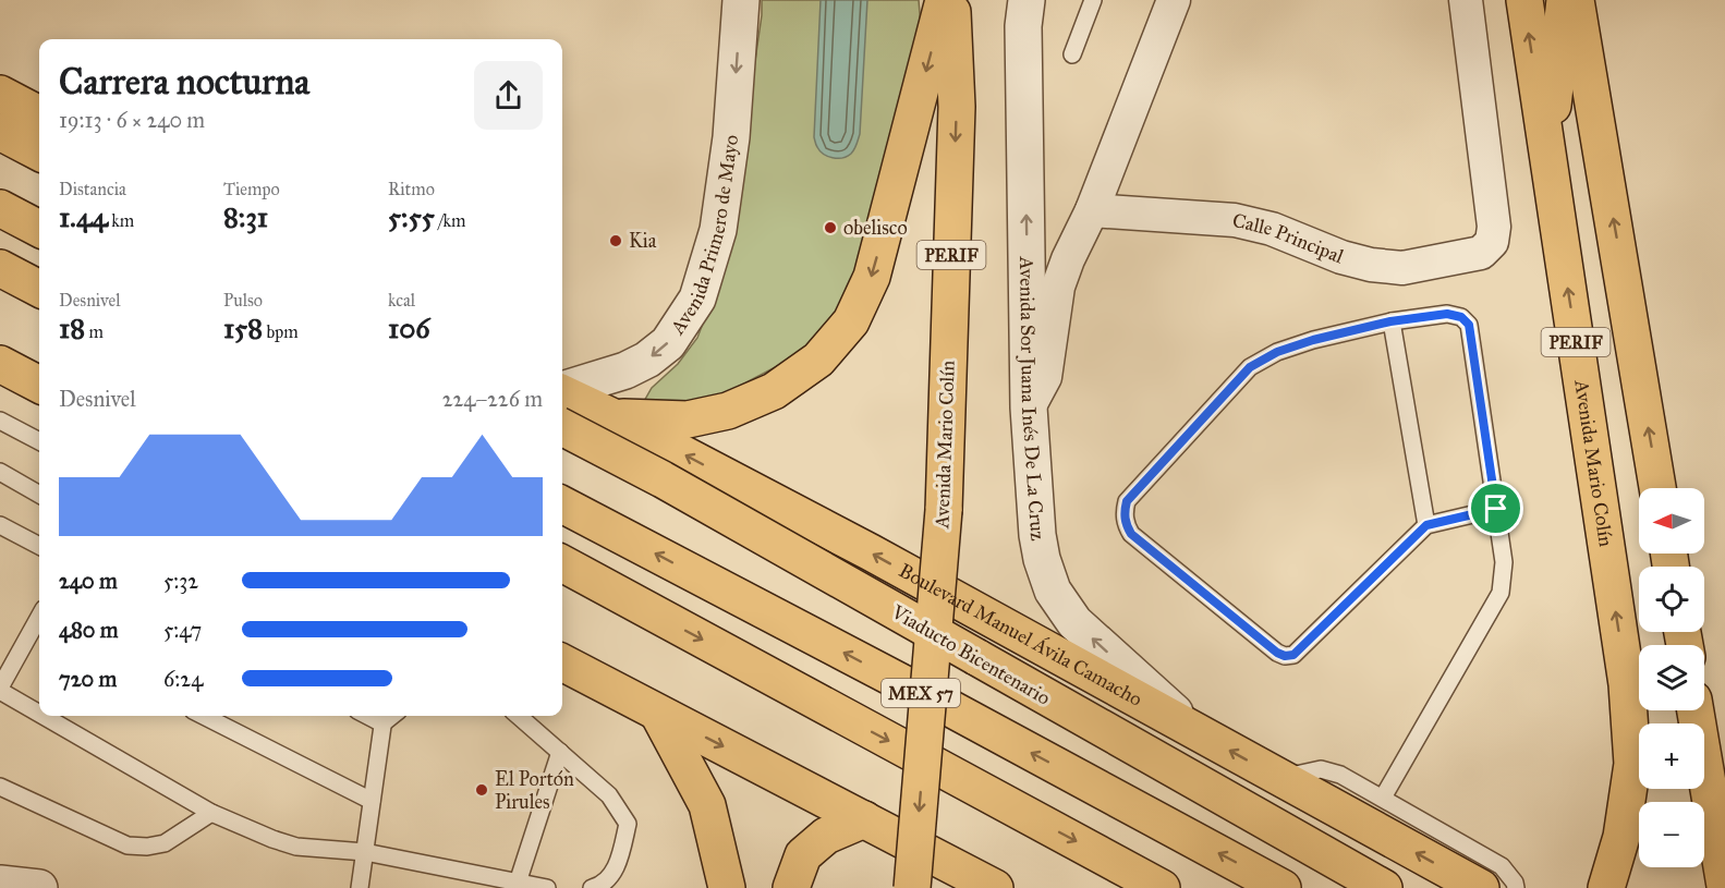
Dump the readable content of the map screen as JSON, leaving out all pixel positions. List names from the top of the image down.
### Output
{
  "streets": {
    "main road": [
      "PERIF",
      "Avenida Mario Colín",
      "Boulevard Manuel Ávila Camacho",
      "Viaducto Bicentenario",
      "MEX 57"
    ],
    "street": ["Avenida Primero de Mayo", "Calle Principal", "Avenida Sor Juana Inés De La Cruz"]
  },
  "crossings": [
    ["Avenida Sor Juana Inés De La Cruz", "Boulevard Manuel Ávila Camacho"]
  ],
  "one_way": ["Avenida Primero de Mayo", "Avenida Sor Juana Inés De La Cruz"],
  "places": ["obelisco", "Kia", "El Portón Pirules"],
  "north": "left",
  "page": {
    "heading": ["Carrera nocturna", "19:13 · 6 × 240 m"],
    "stats": [
      ["Distancia", "1.44 km"],
      ["Tiempo", "8:31"],
      ["Ritmo", "5:55 /km"],
      ["Desnivel", "18 m"],
      ["Pulso", "158 bpm"],
      ["kcal", "106"]
    ],
    "chart": ["Desnivel", "224–226 m"],
    "map_buttons": ["+", "−"],
    "list": [
      {
        "name": "240 m",
        "note": "5:32"
      },
      {
        "name": "480 m",
        "note": "5:47"
      },
      {
        "name": "720 m",
        "note": "6:24"
      }
    ]
  }
}
